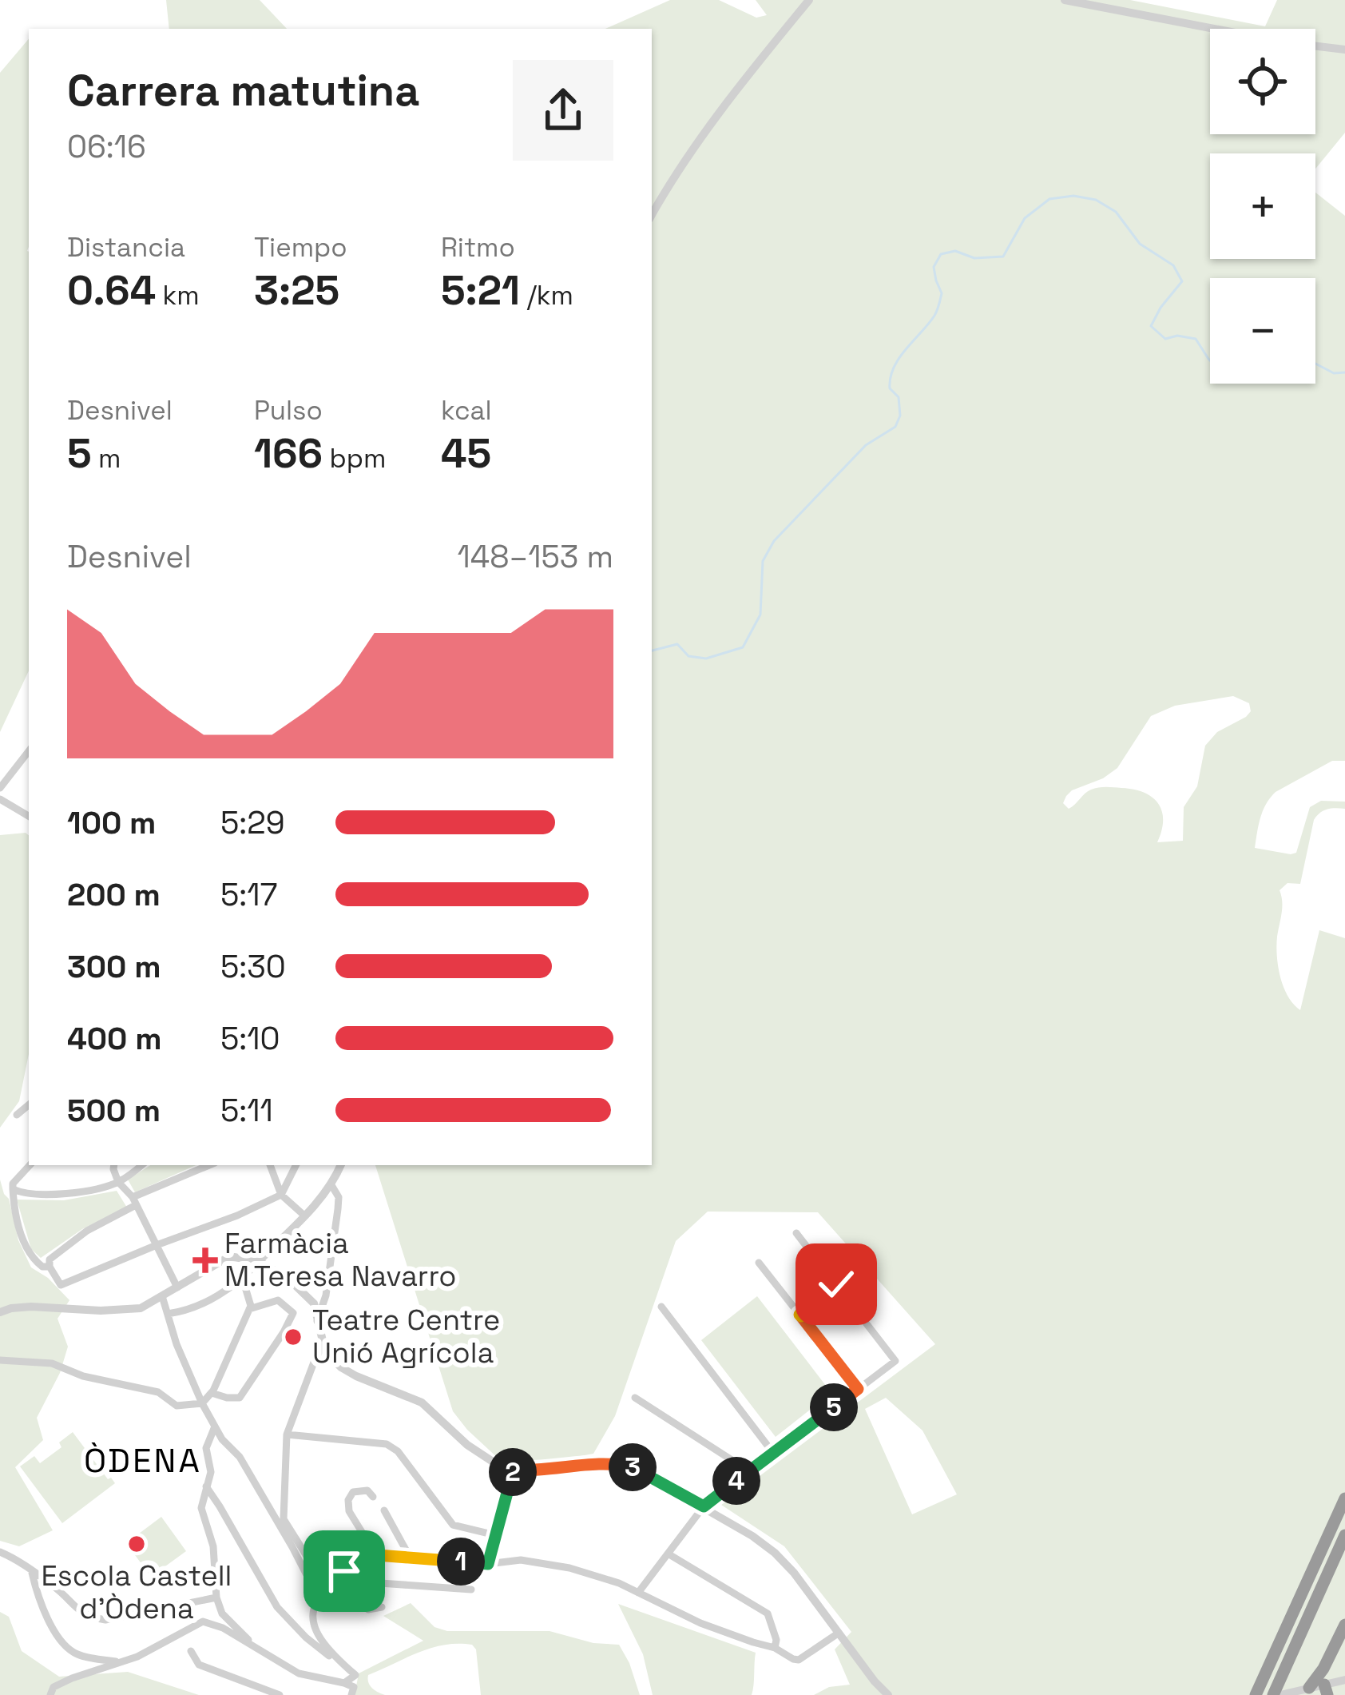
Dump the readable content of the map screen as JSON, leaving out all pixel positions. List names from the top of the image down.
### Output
{
  "districts": ["ÒDENA"],
  "places": {
    "health": ["Farmàcia M.Teresa Navarro"],
    "other": ["Teatre Centre Unió Agrícola", "Escola Castell d'Òdena"]
  },
  "page": {
    "map_buttons": ["+", "−"],
    "heading": ["Carrera matutina", "06:16"],
    "stats": [
      ["Distancia", "0.64 km"],
      ["Tiempo", "3:25"],
      ["Ritmo", "5:21 /km"],
      ["Desnivel", "5 m"],
      ["Pulso", "166 bpm"],
      ["kcal", "45"]
    ],
    "chart": ["Desnivel", "148–153 m"],
    "list": [
      {
        "name": "100 m",
        "note": "5:29"
      },
      {
        "name": "200 m",
        "note": "5:17"
      },
      {
        "name": "300 m",
        "note": "5:30"
      },
      {
        "name": "400 m",
        "note": "5:10"
      },
      {
        "name": "500 m",
        "note": "5:11"
      }
    ],
    "pins": [
      "5",
      "3",
      "2",
      "4",
      "1"
    ]
  }
}
